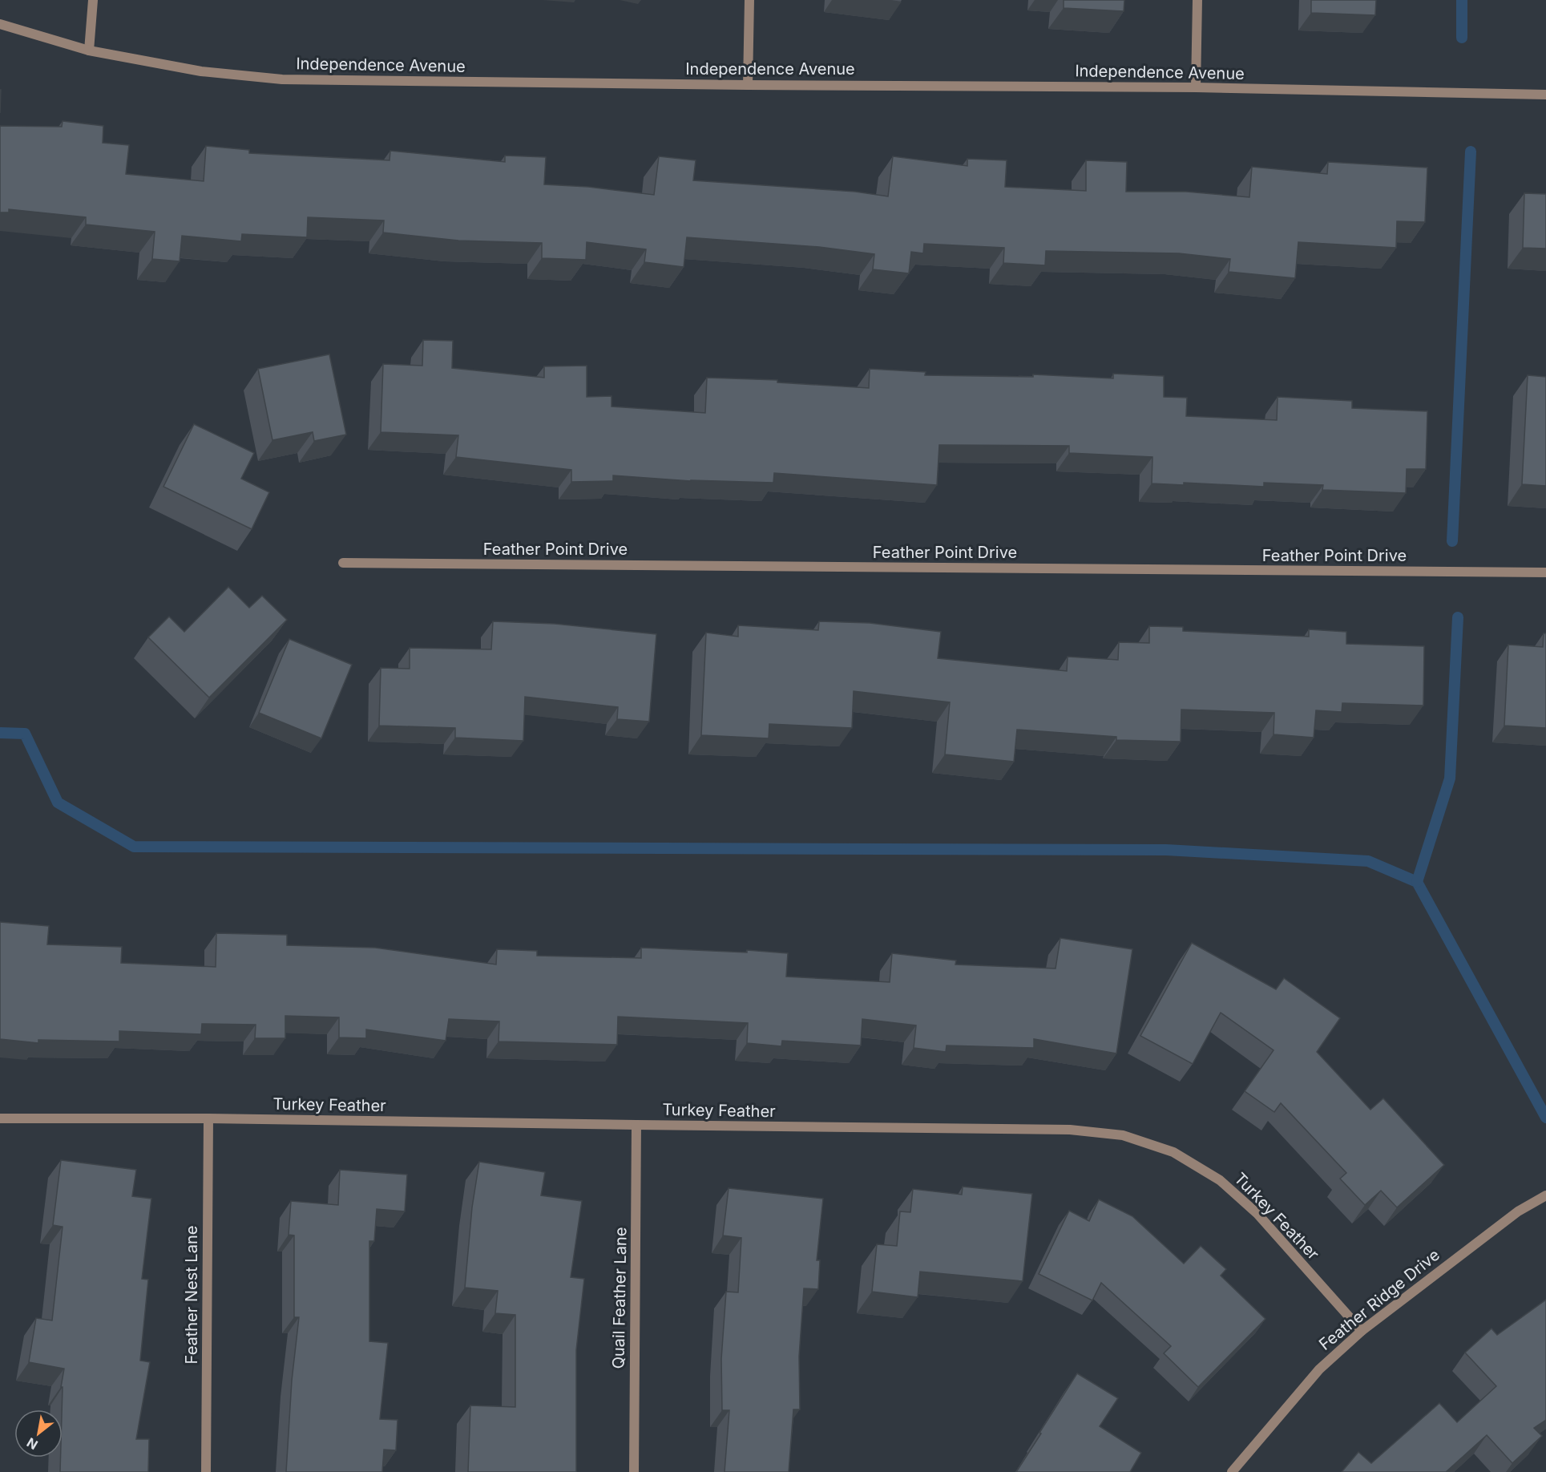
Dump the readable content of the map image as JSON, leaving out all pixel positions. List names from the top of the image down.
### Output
{
  "streets": {
    "street": [
      "Independence Avenue",
      "Feather Point Drive",
      "Turkey Feather",
      "Feather Nest Lane",
      "Quail Feather Lane",
      "Feather Ridge Drive"
    ]
  },
  "crossings": [
    ["Turkey Feather", "Feather Nest Lane"],
    ["Turkey Feather", "Quail Feather Lane"],
    ["Turkey Feather", "Feather Ridge Drive"]
  ],
  "north": "bottom left"
}
